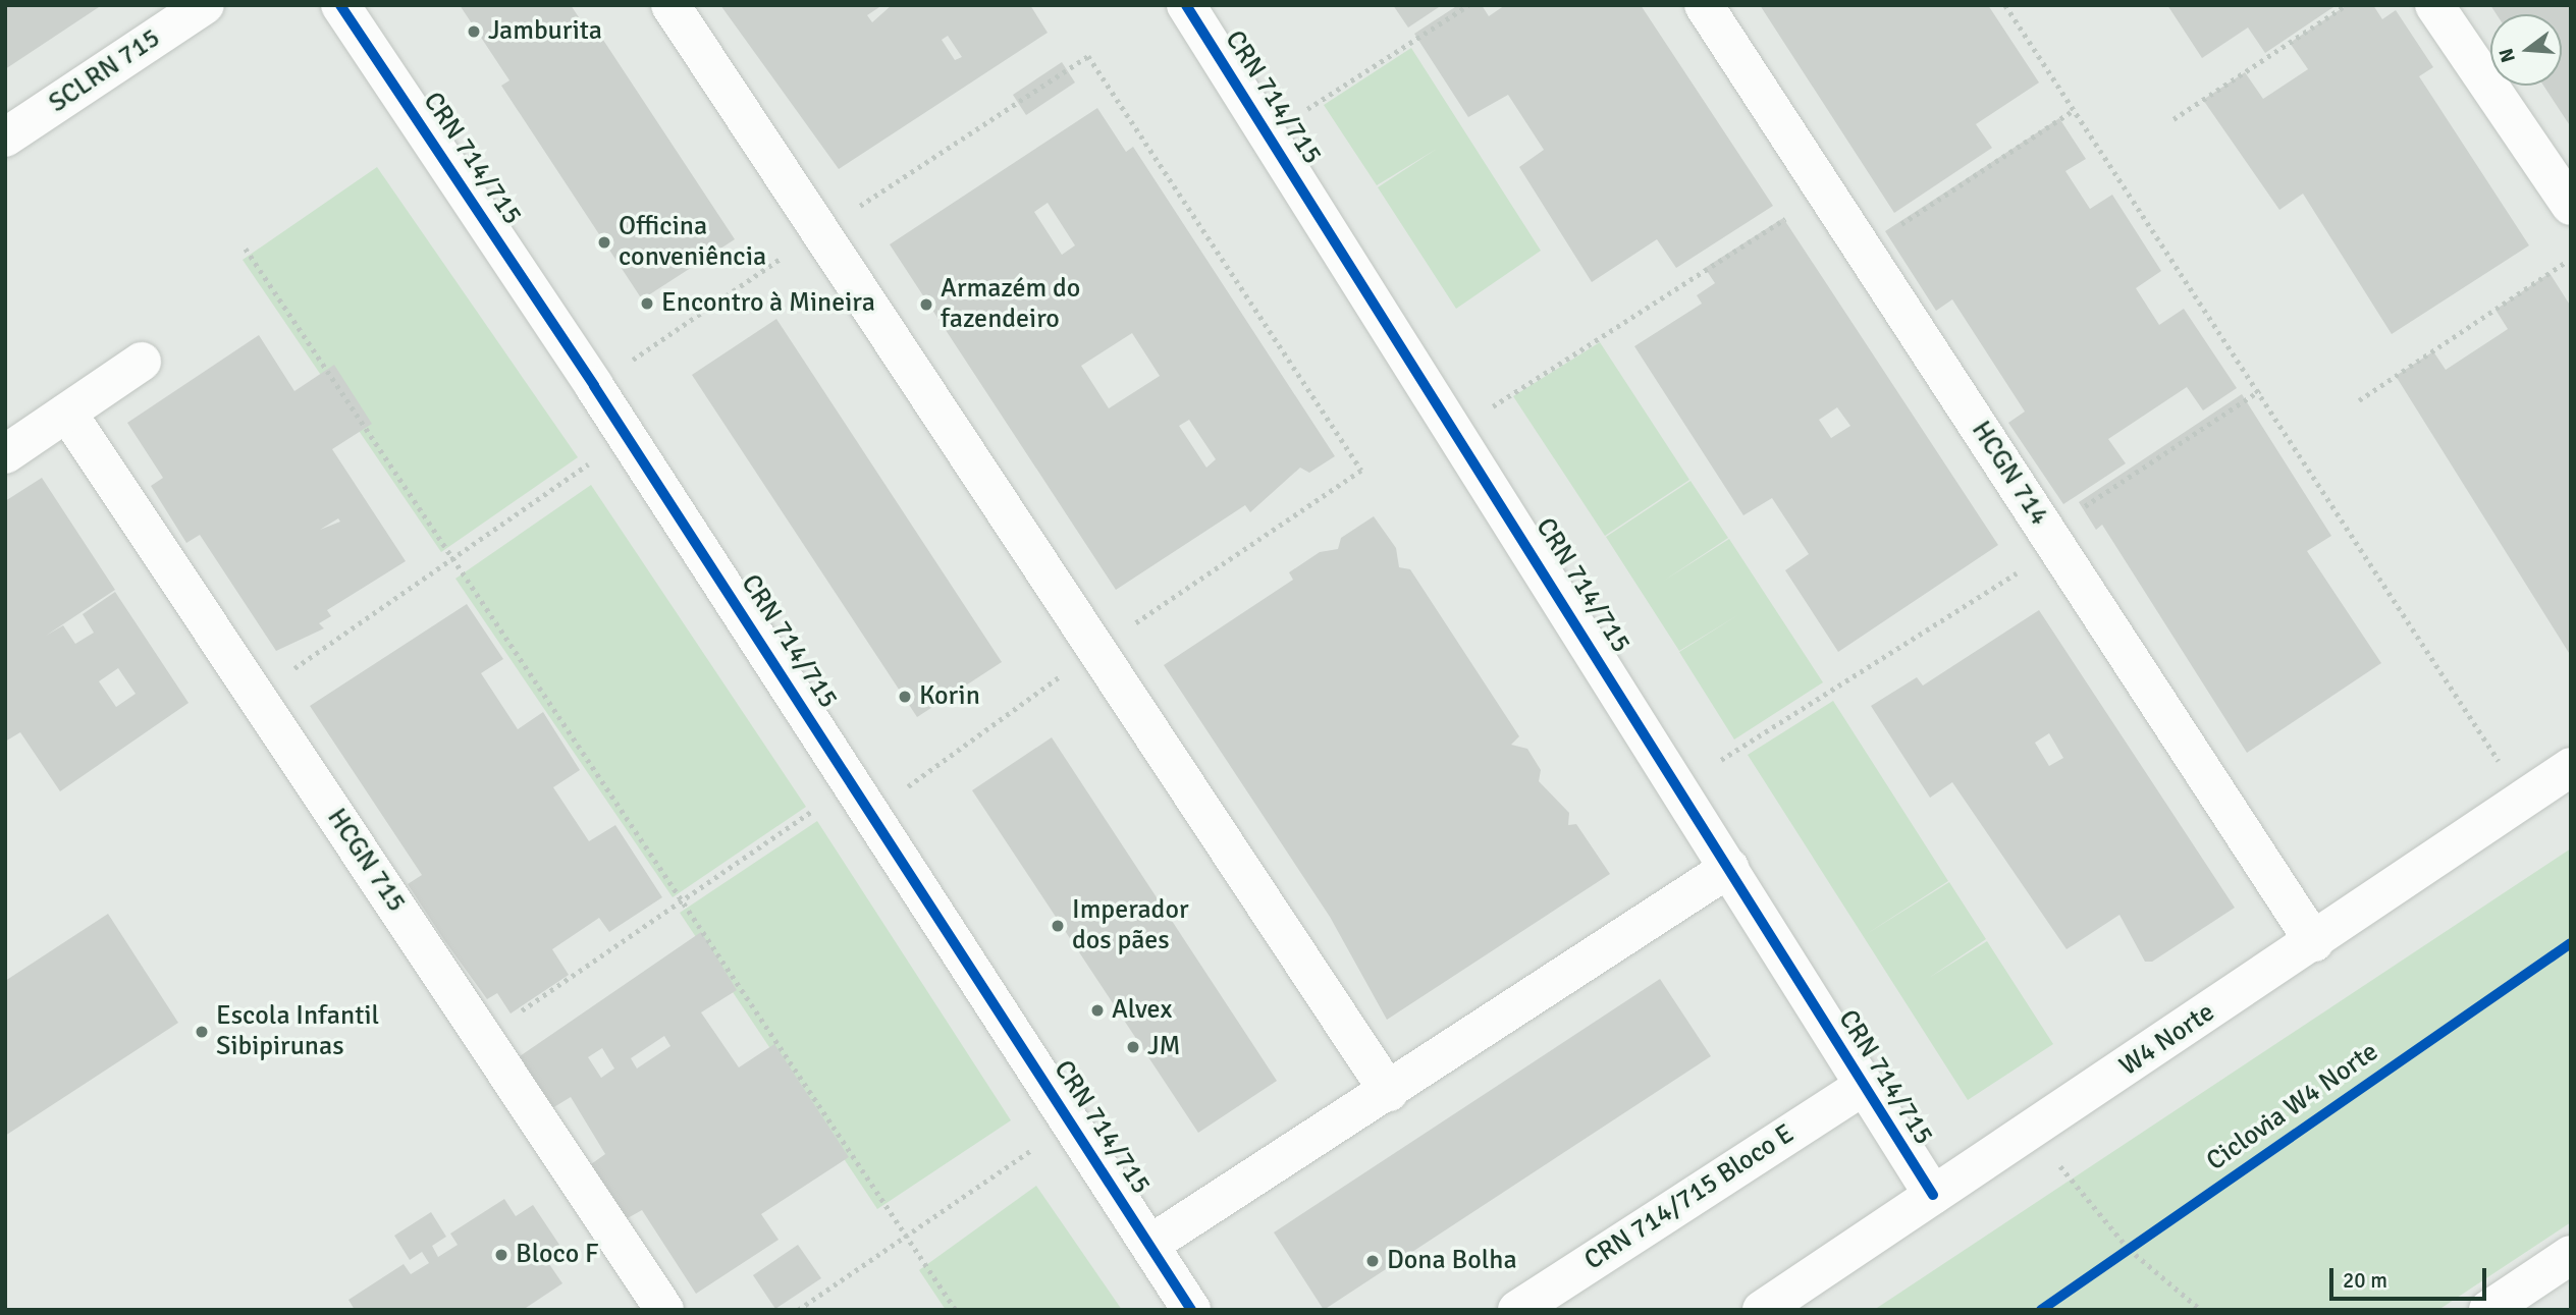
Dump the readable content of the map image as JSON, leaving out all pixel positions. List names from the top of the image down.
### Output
{
  "streets": {
    "street": [
      "SCLRN 715",
      "CRN 714/715",
      "HCGN 714",
      "HCGN 715",
      "W4 Norte",
      "CRN 714/715 Bloco E"
    ],
    "cycle path": ["Ciclovia W4 Norte"]
  },
  "crossings": [
    ["CRN 714/715", "W4 Norte"],
    ["CRN 714/715", "CRN 714/715 Bloco E"],
    ["HCGN 714", "W4 Norte"]
  ],
  "places": [
    "Jamburita",
    "Officina conveniência",
    "Encontro à Mineira",
    "Armazém do fazendeiro",
    "Korin",
    "Imperador dos pães",
    "Alvex",
    "Escola Infantil Sibipirunas",
    "JM",
    "Bloco F",
    "Dona Bolha"
  ],
  "scale_bar": "20 m",
  "north": "left"
}
